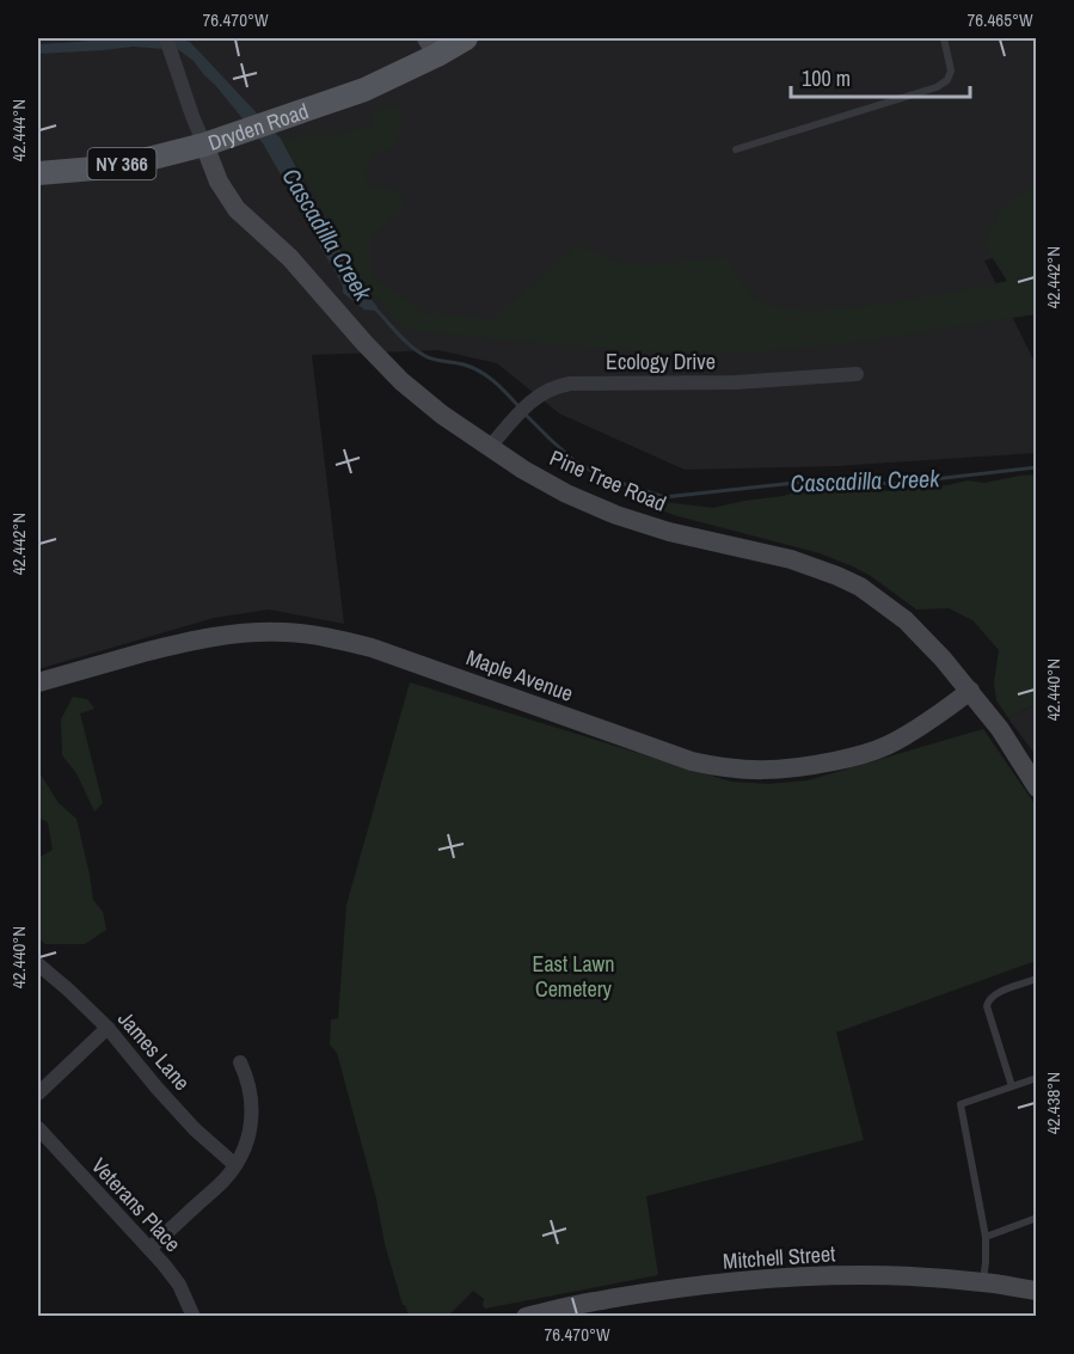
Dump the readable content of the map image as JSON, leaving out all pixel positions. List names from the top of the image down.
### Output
{
  "streets": {
    "main road": ["Dryden Road", "NY 366"],
    "street": [
      "Ecology Drive",
      "Pine Tree Road",
      "Maple Avenue",
      "James Lane",
      "Veterans Place",
      "Mitchell Street"
    ]
  },
  "crossings": [
    ["Dryden Road", "Pine Tree Road"],
    ["Ecology Drive", "Pine Tree Road"],
    ["Pine Tree Road", "Maple Avenue"]
  ],
  "water": ["Cascadilla Creek"],
  "parks": ["East Lawn Cemetery"],
  "scale_bar": "100 m",
  "coordinates": [
    "76.470°W",
    "76.465°W",
    "42.444°N",
    "42.442°N",
    "42.440°N",
    "42.438°N"
  ]
}
